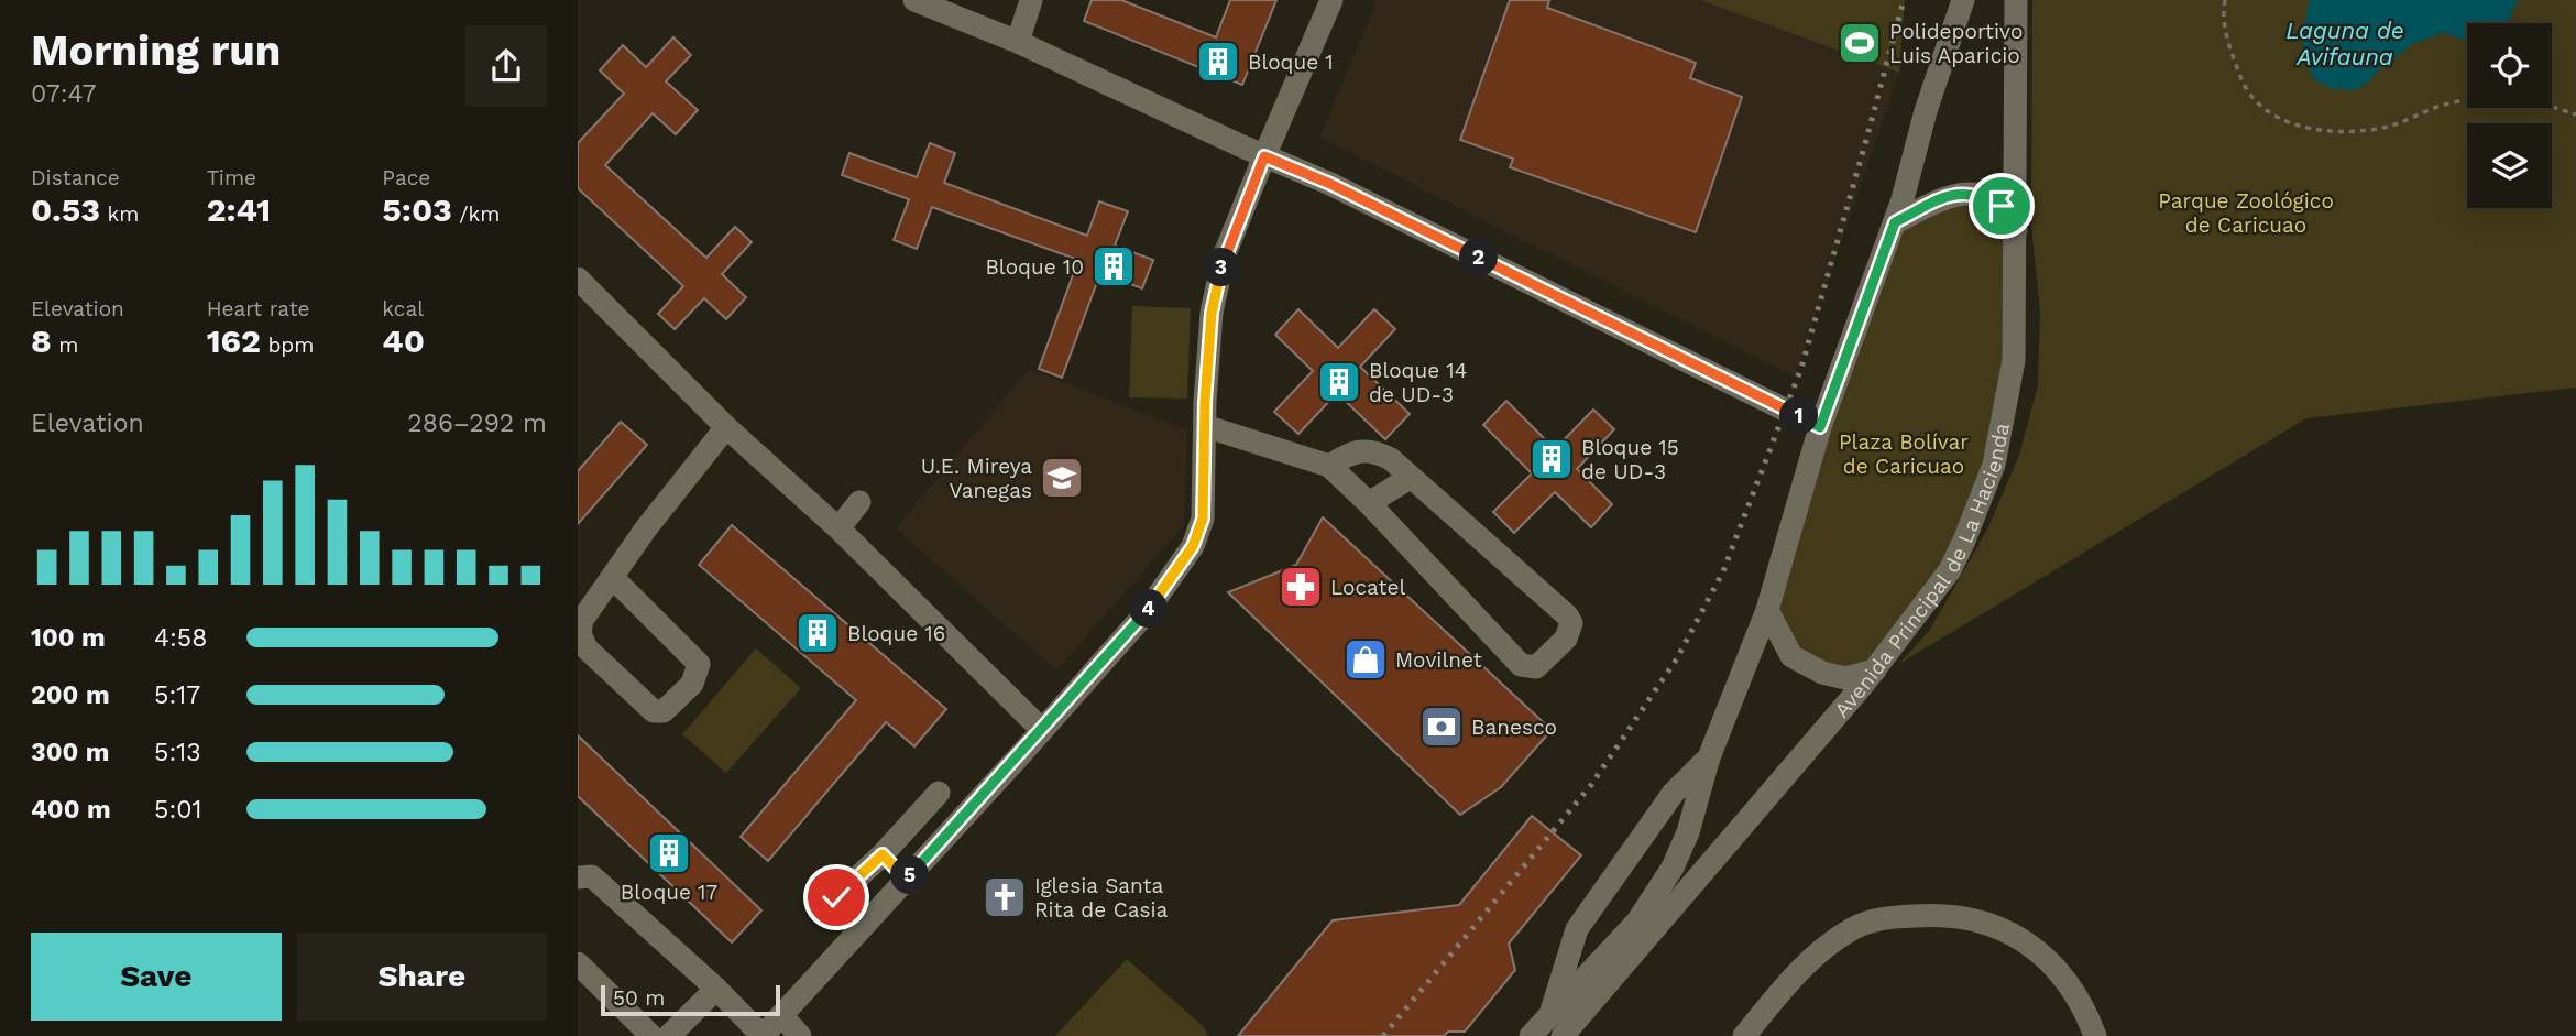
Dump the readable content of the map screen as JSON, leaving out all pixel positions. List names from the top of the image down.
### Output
{
  "streets": {
    "street": ["Avenida Principal de La Hacienda"]
  },
  "water": ["Laguna de Avifauna"],
  "parks": ["Parque Zoológico de Caricuao", "Plaza Bolívar de Caricuao"],
  "places": {
    "sports": ["Polideportivo Luis Aparicio"],
    "building": [
      "Bloque 1",
      "Bloque 10",
      "Bloque 14 de UD-3",
      "Bloque 15 de UD-3",
      "Bloque 16",
      "Bloque 17"
    ],
    "school or university": ["U.E. Mireya Vanegas"],
    "pharmacy": ["Locatel"],
    "shop": ["Movilnet"],
    "bank": ["Banesco"],
    "church": ["Iglesia Santa Rita de Casia"]
  },
  "scale_bar": "50 m",
  "page": {
    "heading": ["Morning run", "07:47"],
    "stats": [
      ["Distance", "0.53 km"],
      ["Time", "2:41"],
      ["Pace", "5:03 /km"],
      ["Elevation", "8 m"],
      ["Heart rate", "162 bpm"],
      ["kcal", "40"]
    ],
    "pins": [
      "2",
      "3",
      "1",
      "4",
      "5"
    ],
    "chart": ["Elevation", "286–292 m"],
    "list": [
      {
        "name": "100 m",
        "note": "4:58"
      },
      {
        "name": "200 m",
        "note": "5:17"
      },
      {
        "name": "300 m",
        "note": "5:13"
      },
      {
        "name": "400 m",
        "note": "5:01"
      }
    ],
    "buttons": ["Save", "Share"],
    "scale": "50 m"
  }
}
